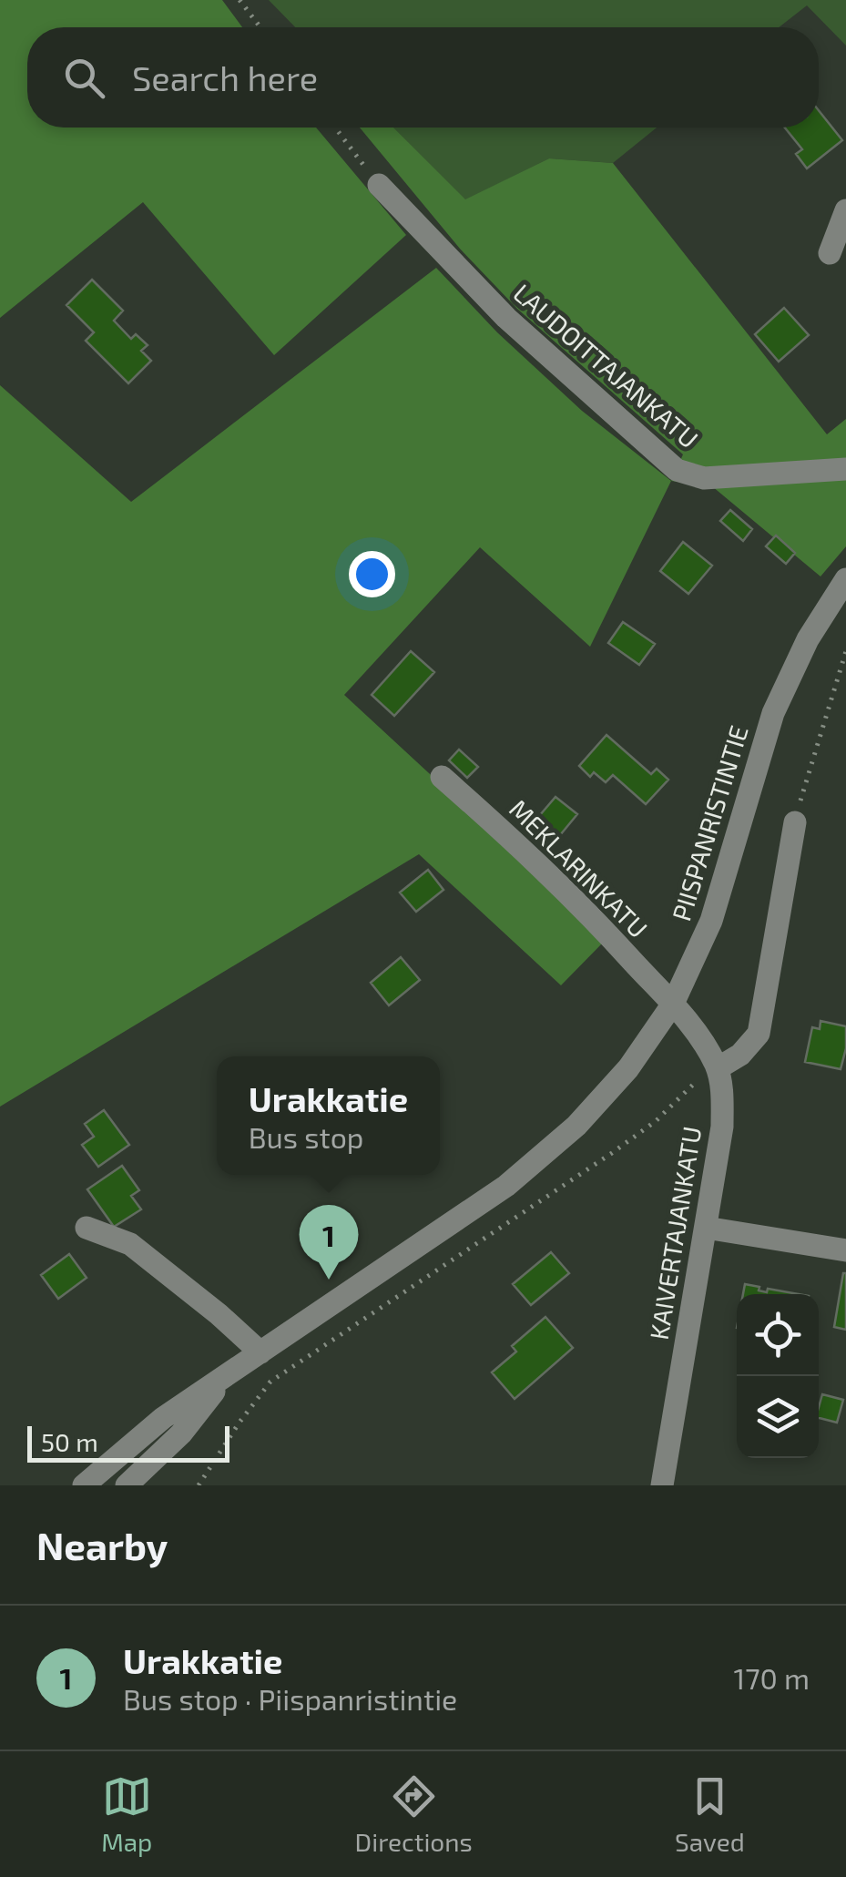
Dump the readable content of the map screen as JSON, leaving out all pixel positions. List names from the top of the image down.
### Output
{
  "streets": {
    "street": [
      "LAUDOITTAJANKATU",
      "PIISPANRISTINTIE",
      "MEKLARINKATU",
      "KAIVERTAJANKATU"
    ]
  },
  "crossings": [
    ["PIISPANRISTINTIE", "MEKLARINKATU"],
    ["PIISPANRISTINTIE", "KAIVERTAJANKATU"],
    ["MEKLARINKATU", "KAIVERTAJANKATU"]
  ],
  "scale_bar": "50 m",
  "page": {
    "search": "Search here",
    "popup": ["Urakkatie", "Bus stop"],
    "pins": "1",
    "scale": "50 m",
    "heading": "Nearby",
    "list": [
      {
        "mark": "1",
        "name": "Urakkatie",
        "note": "Bus stop · Piispanristintie",
        "value": "170 m"
      }
    ],
    "nav": ["Map", "Directions", "Saved"]
  }
}
